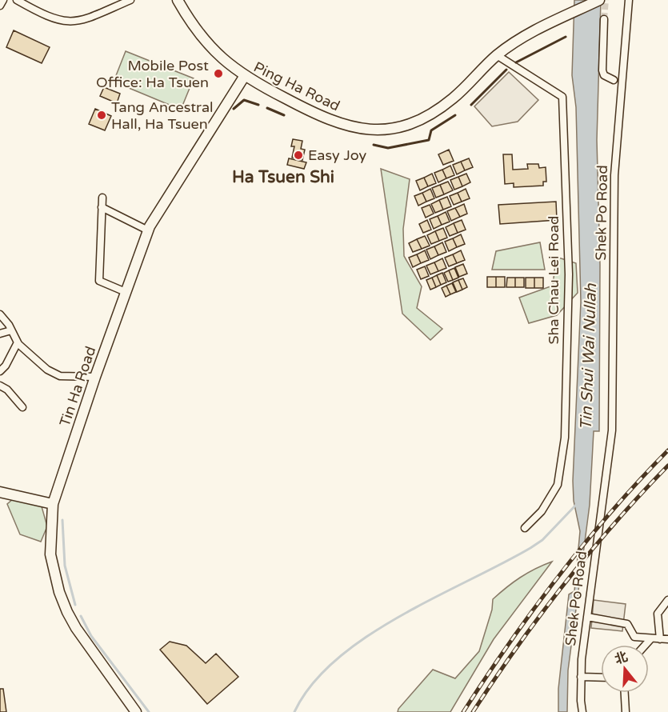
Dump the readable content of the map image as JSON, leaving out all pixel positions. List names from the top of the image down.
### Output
{
  "streets": {
    "street": [
      "Ping Ha Road",
      "Shek Po Road",
      "Sha Chau Lei Road",
      "Tin Ha Road"
    ]
  },
  "crossings": [
    ["Ping Ha Road", "Sha Chau Lei Road"],
    ["Ping Ha Road", "Tin Ha Road"]
  ],
  "districts": ["Ha Tsuen Shi"],
  "water": ["Tin Shui Wai Nullah"],
  "places": ["Mobile Post Office: Ha Tsuen", "Tang Ancestral Hall, Ha Tsuen", "Easy Joy"],
  "north": "top"
}
